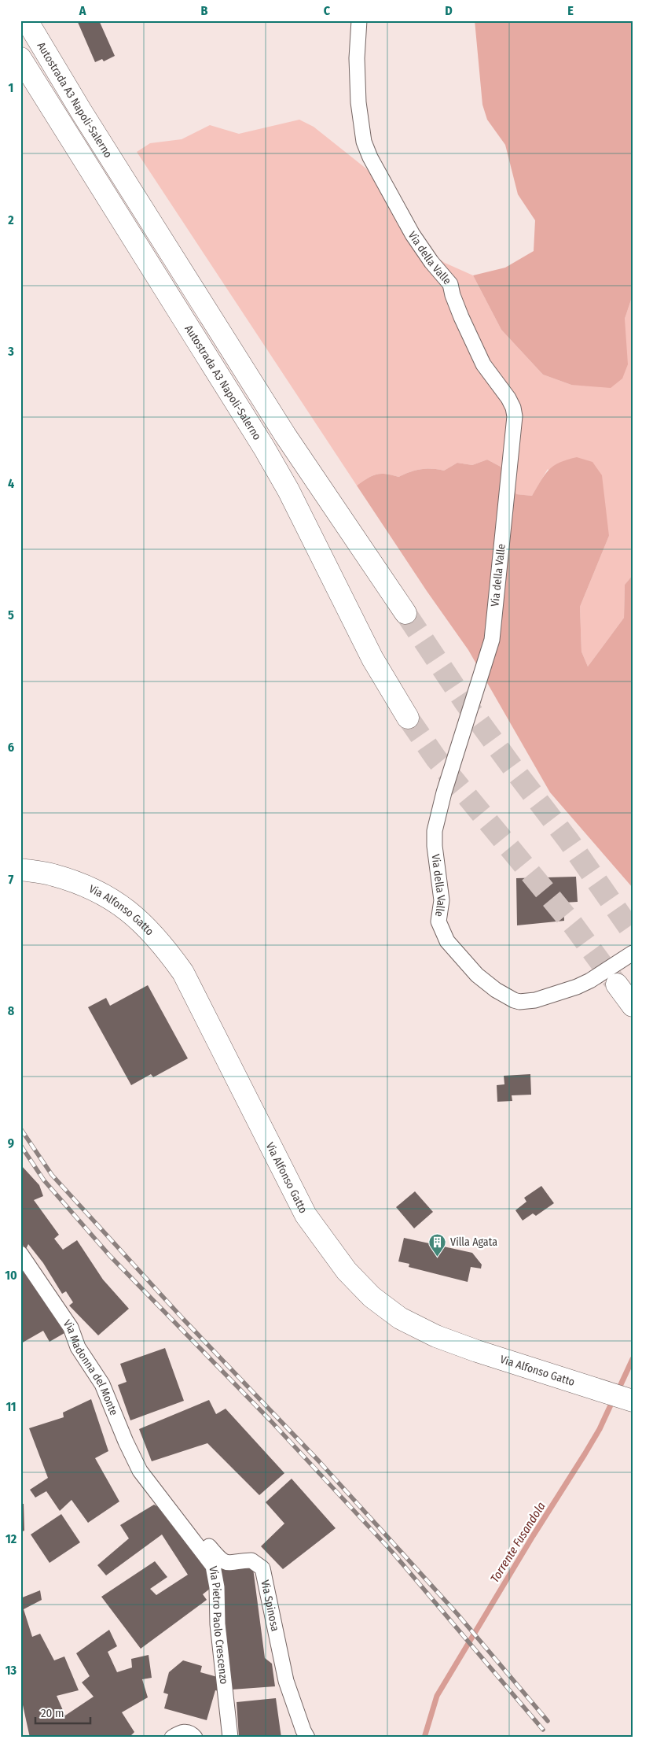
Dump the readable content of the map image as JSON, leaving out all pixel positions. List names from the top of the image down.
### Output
{
  "streets": {
    "main road": ["Autostrada A3 Napoli-Salerno", "Via Alfonso Gatto"],
    "street": [
      "Via della Valle",
      "Via Madonna del Monte",
      "Via Spinosa",
      "Via Pietro Paolo Crescenzo"
    ]
  },
  "crossings": [
    ["Via Madonna del Monte", "Via Spinosa"],
    ["Via Madonna del Monte", "Via Pietro Paolo Crescenzo"],
    ["Via Spinosa", "Via Pietro Paolo Crescenzo"]
  ],
  "water": ["Torrente Fusandola"],
  "places": {
    "building": ["Villa Agata"]
  },
  "scale_bar": "20 m",
  "grid": {
    "columns": [
      "A",
      "B",
      "C",
      "D",
      "E"
    ],
    "rows": [
      "1",
      "2",
      "3",
      "4",
      "5",
      "6",
      "7",
      "8",
      "9",
      "10",
      "11",
      "12",
      "13"
    ]
  }
}
